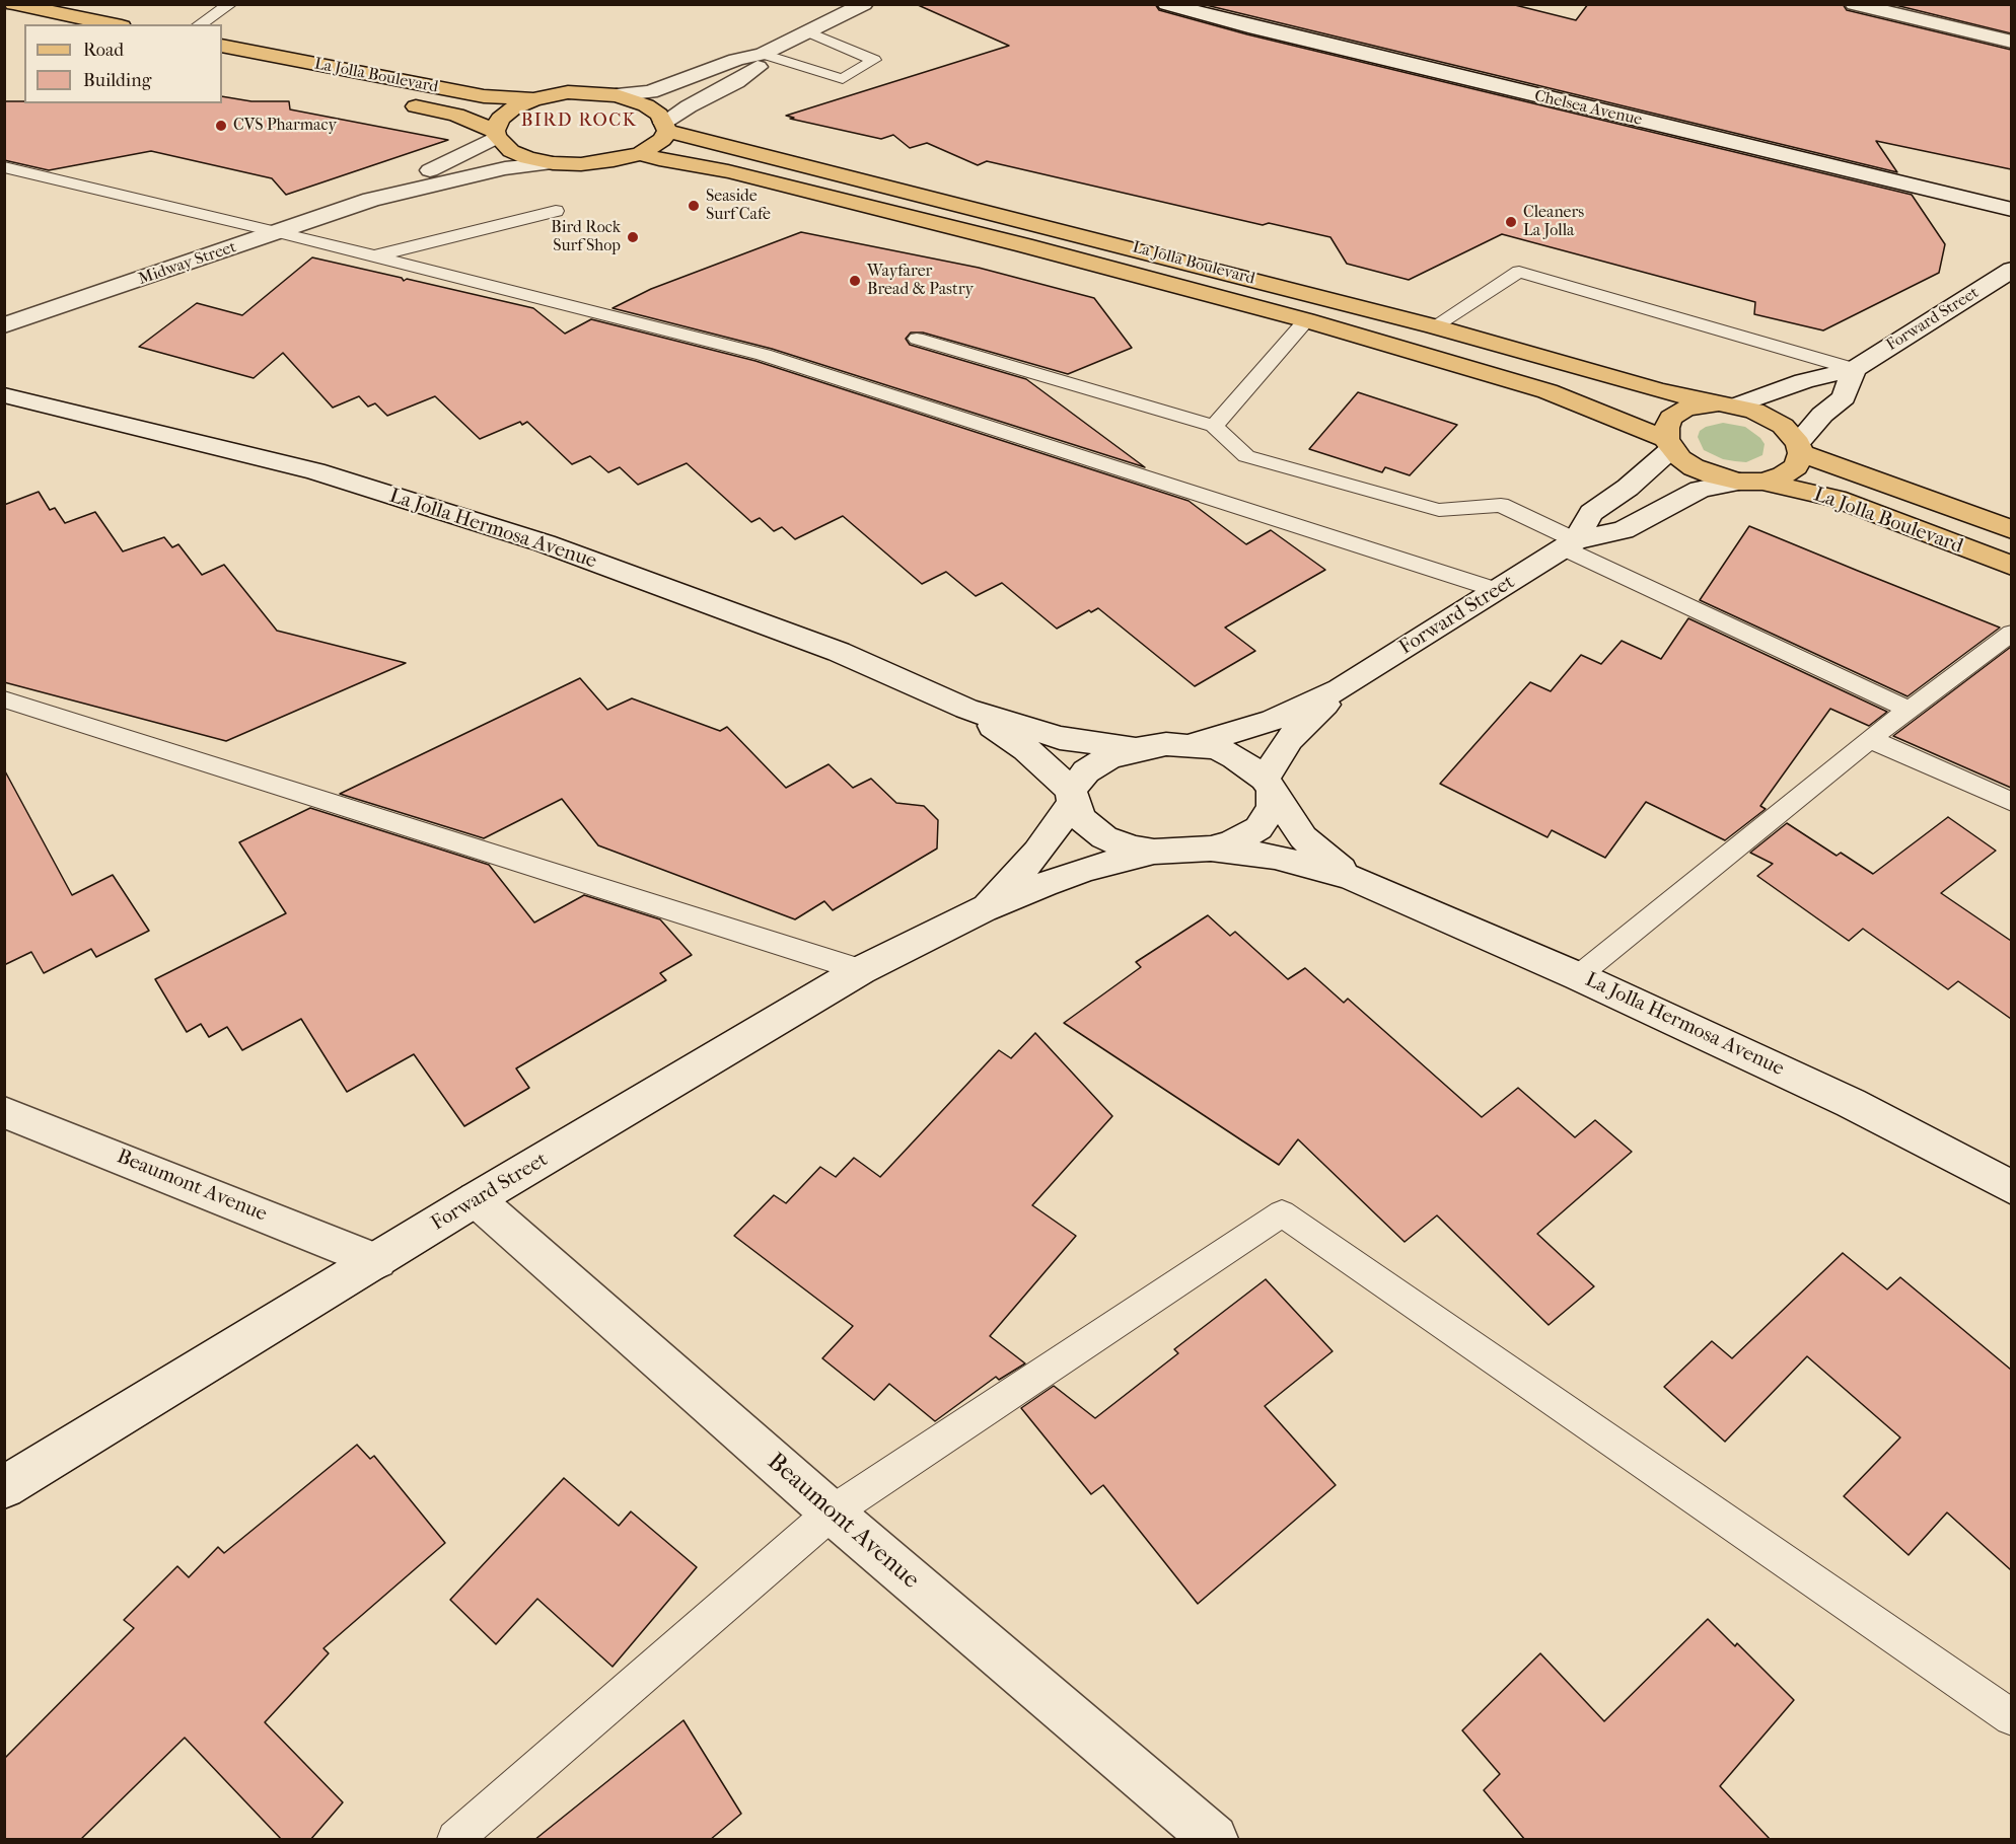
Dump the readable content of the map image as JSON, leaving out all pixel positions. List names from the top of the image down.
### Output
{
  "streets": {
    "main road": ["La Jolla Boulevard"],
    "street": [
      "Chelsea Avenue",
      "Midway Street",
      "Forward Street",
      "La Jolla Hermosa Avenue",
      "Beaumont Avenue"
    ]
  },
  "crossings": [
    ["La Jolla Boulevard", "Midway Street"],
    ["La Jolla Boulevard", "Forward Street"],
    ["Forward Street", "La Jolla Hermosa Avenue"],
    ["Forward Street", "Beaumont Avenue"]
  ],
  "districts": ["BIRD ROCK"],
  "places": [
    "CVS Pharmacy",
    "Seaside Surf Cafe",
    "Cleaners La Jolla",
    "Bird Rock Surf Shop",
    "Wayfarer Bread & Pastry"
  ],
  "legend": ["Road", "Building"]
}
